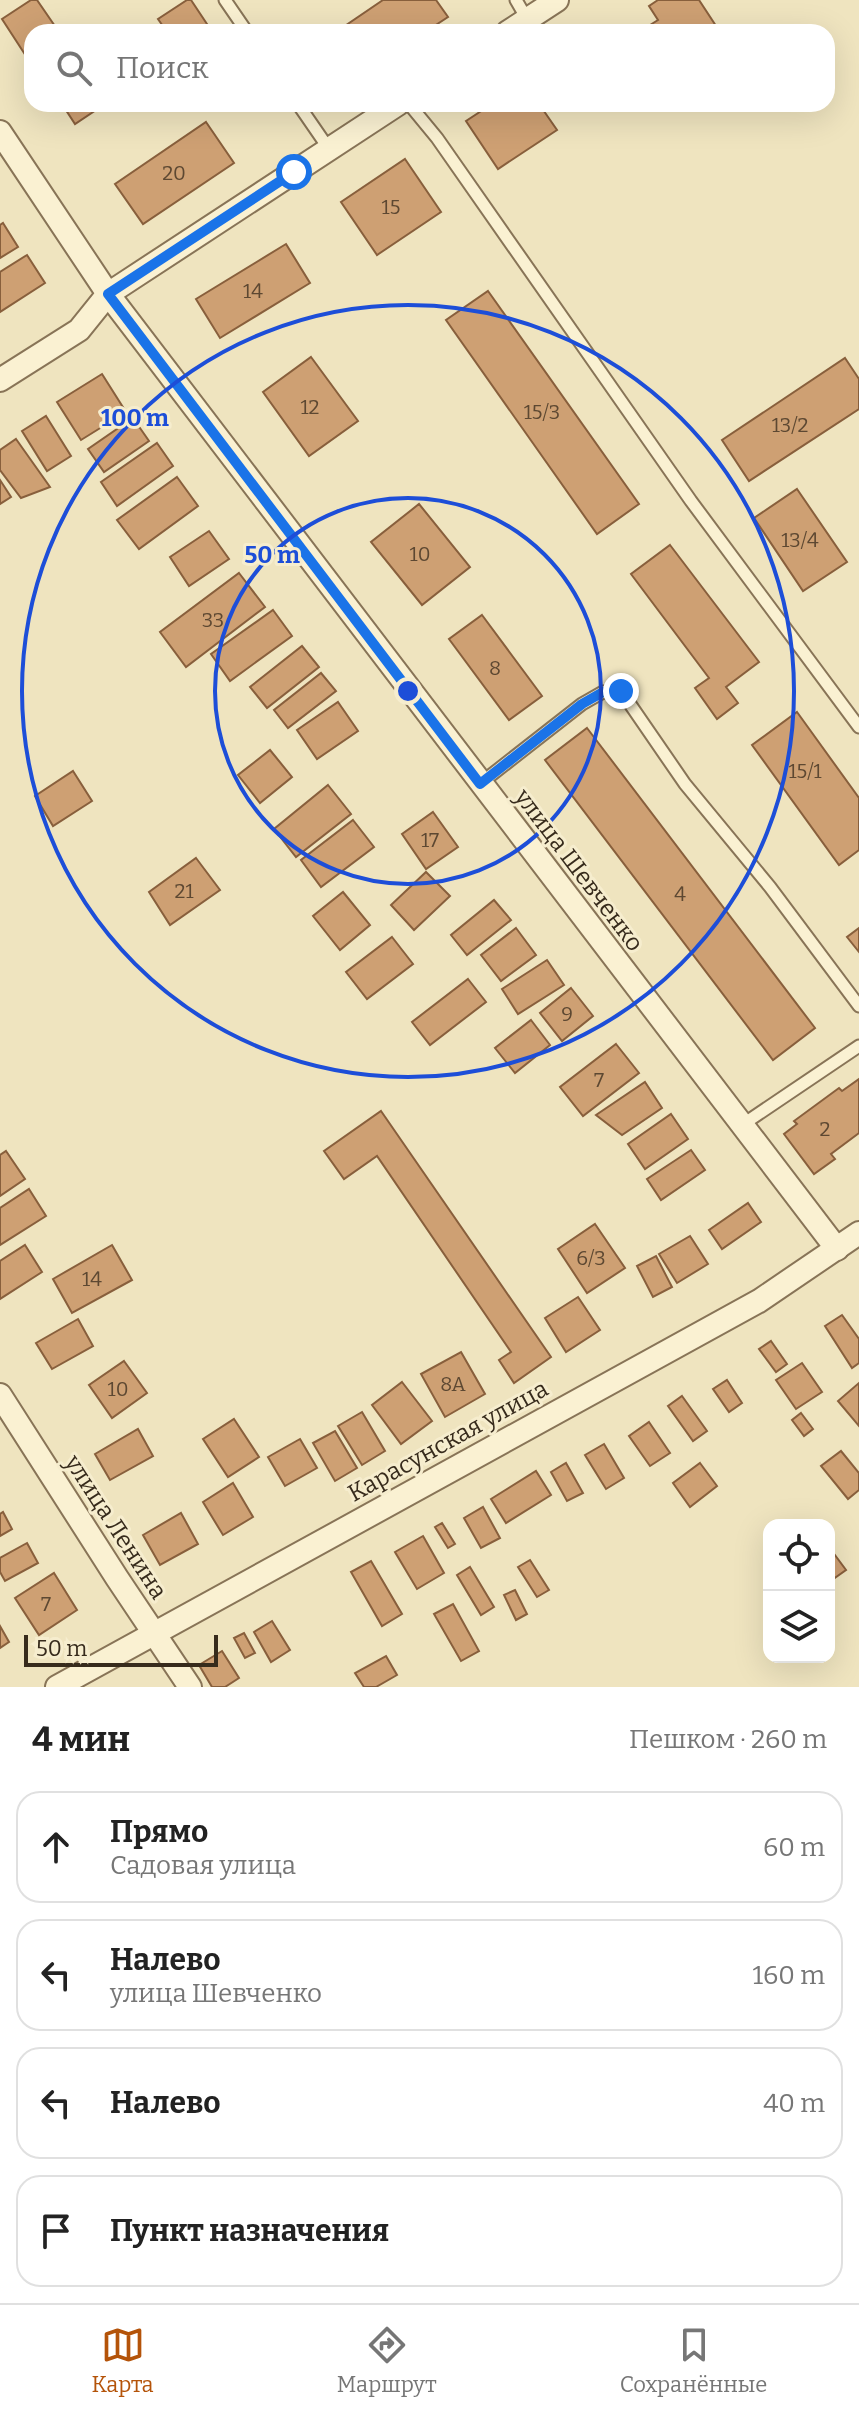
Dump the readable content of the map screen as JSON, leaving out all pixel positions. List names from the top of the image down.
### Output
{
  "streets": {
    "street": ["улица Шевченко", "Карасунская улица", "улица Ленина"]
  },
  "crossings": [
    ["улица Шевченко", "Карасунская улица"],
    ["Карасунская улица", "улица Ленина"]
  ],
  "house_numbers": [
    "20",
    "15",
    "14",
    "12",
    "15/3",
    "13/2",
    "13/4",
    "10",
    "33",
    "8",
    "15/1",
    "17",
    "21",
    "4",
    "9",
    "7",
    "2",
    "6/3",
    "14",
    "8А",
    "10",
    "7"
  ],
  "scale_bar": "50 m",
  "page": {
    "search": "Поиск",
    "scale": "50 m",
    "heading": ["4 мин", "Пешком · 260 m"],
    "list": [
      ["Прямо", "Садовая улица", "60 m"],
      ["Налево", "улица Шевченко", "160 m"],
      ["Налево", "40 m"],
      "Пункт назначения"
    ],
    "nav": ["Карта", "Маршрут", "Сохранённые"]
  },
  "rings": ["100 m", "50 m"]
}
